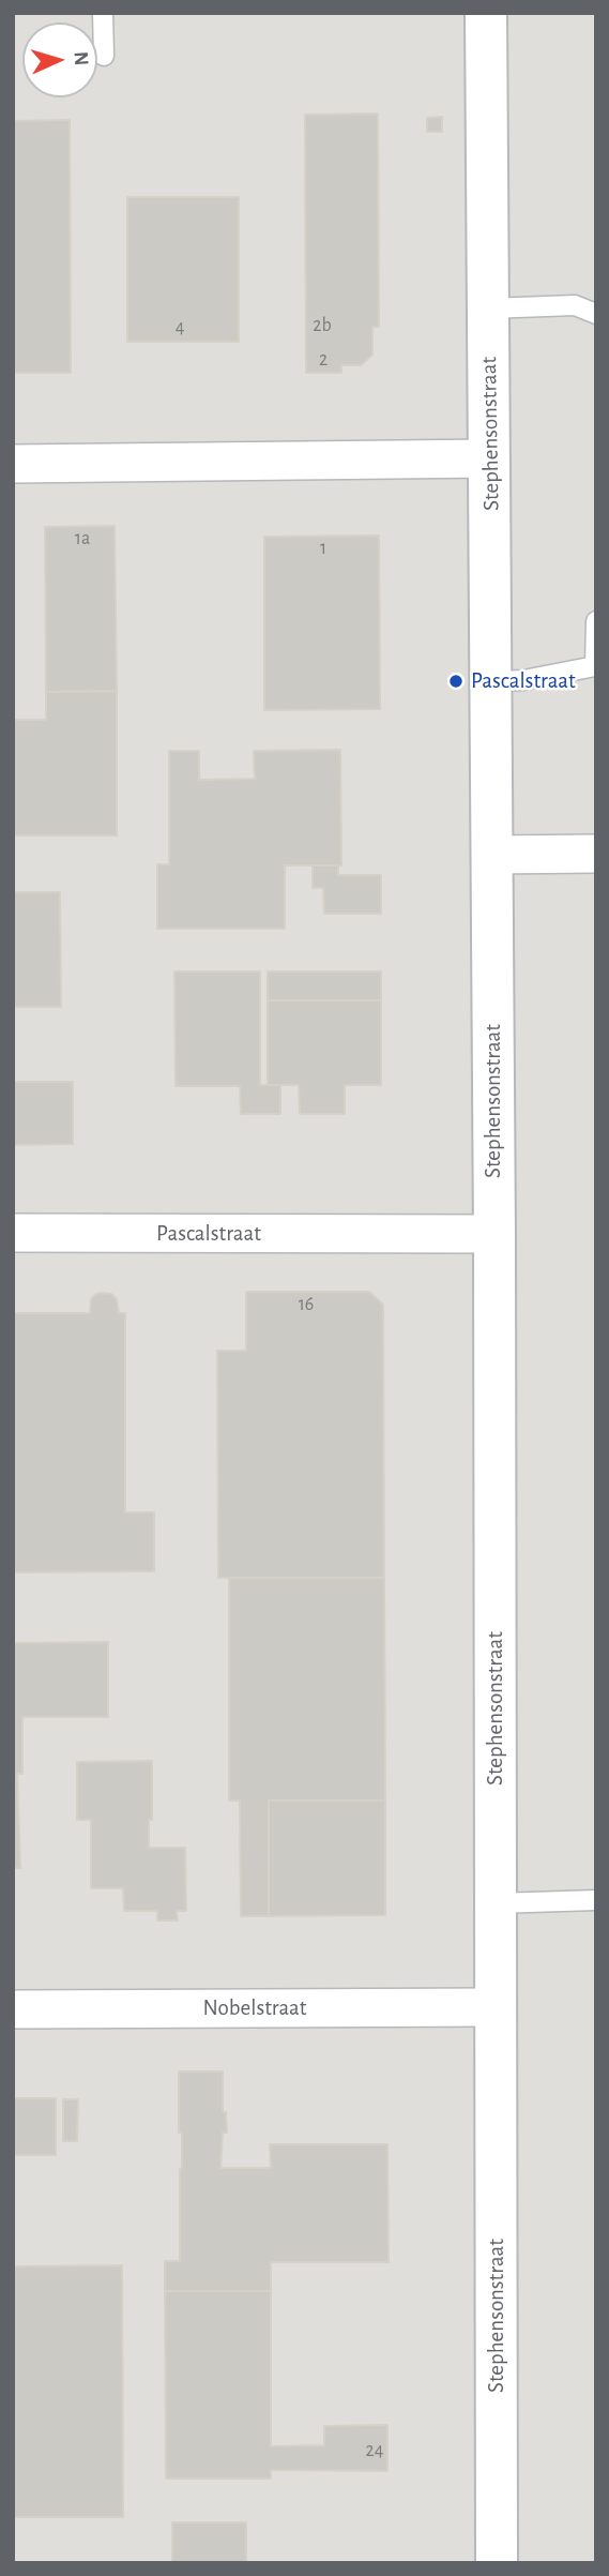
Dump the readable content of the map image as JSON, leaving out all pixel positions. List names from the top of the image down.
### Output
{
  "streets": {
    "street": ["Stephensonstraat", "Pascalstraat", "Nobelstraat"]
  },
  "crossings": [
    ["Stephensonstraat", "Pascalstraat"],
    ["Stephensonstraat", "Nobelstraat"]
  ],
  "places": ["Pascalstraat"],
  "house_numbers": [
    "2b",
    "4",
    "2",
    "1a",
    "1",
    "16",
    "24"
  ],
  "north": "right"
}
